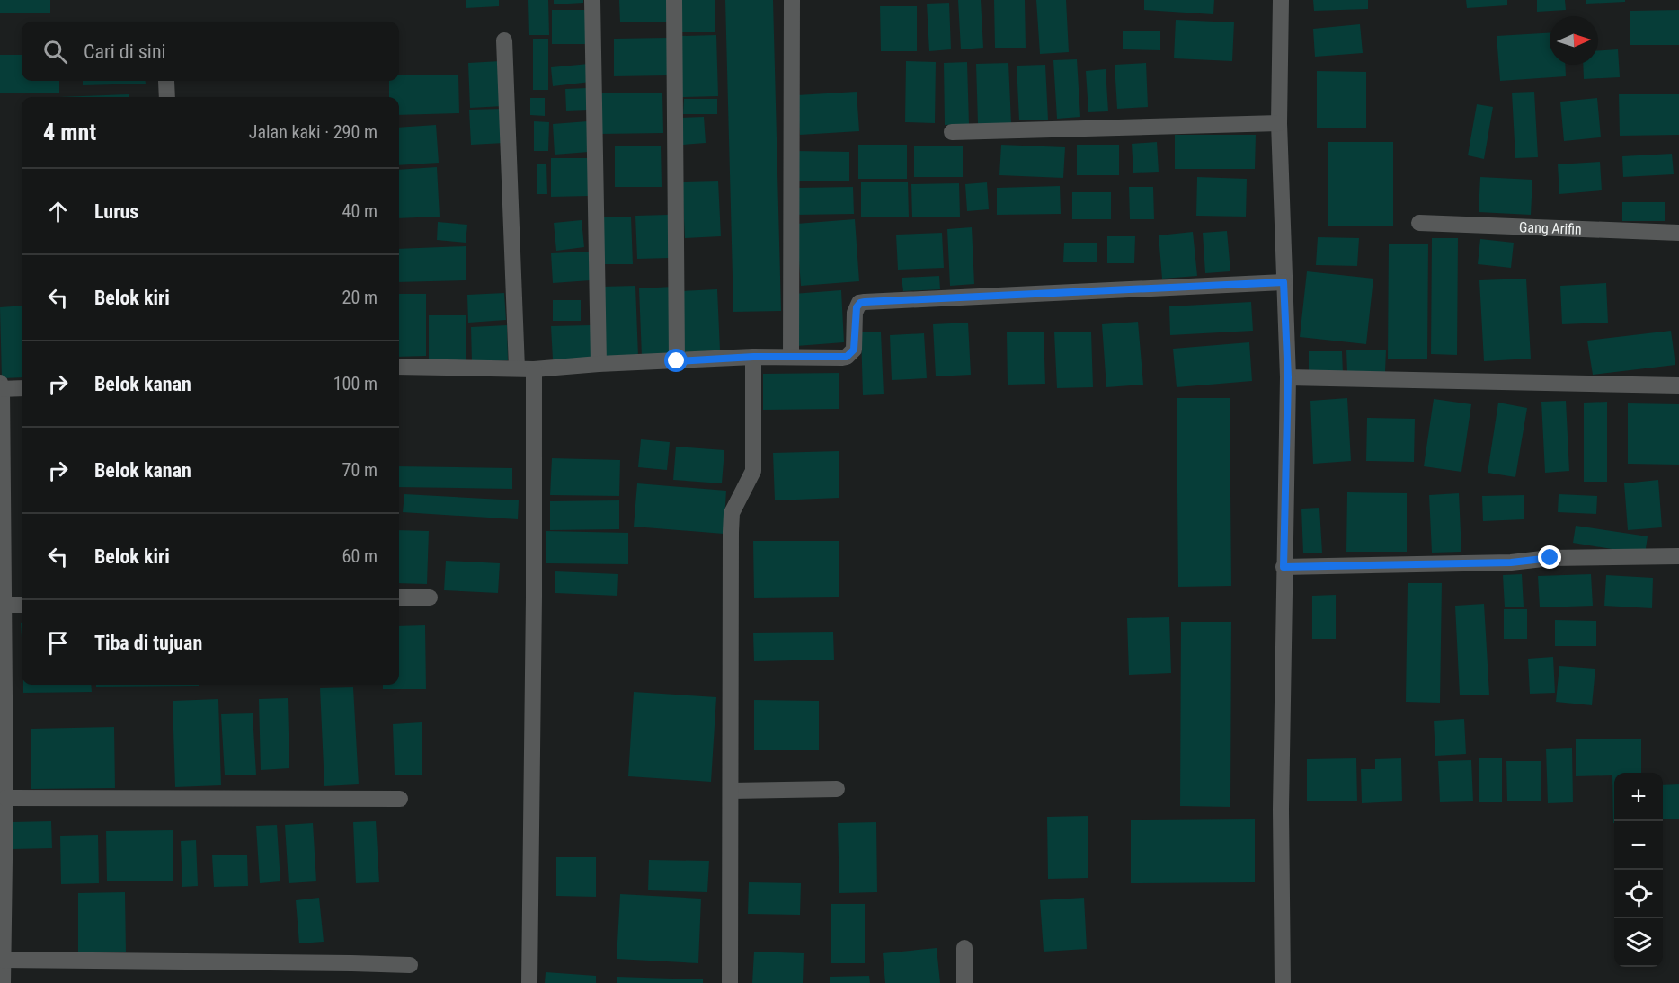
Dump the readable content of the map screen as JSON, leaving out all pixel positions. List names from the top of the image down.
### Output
{
  "streets": {
    "street": ["Gang Arifin"]
  },
  "north": "right",
  "page": {
    "search": "Cari di sini",
    "heading": ["4 mnt", "Jalan kaki · 290 m"],
    "list": [
      ["Lurus", "40 m"],
      ["Belok kiri", "20 m"],
      ["Belok kanan", "100 m"],
      ["Belok kanan", "70 m"],
      ["Belok kiri", "60 m"],
      "Tiba di tujuan"
    ],
    "map_buttons": ["+", "−"]
  }
}
